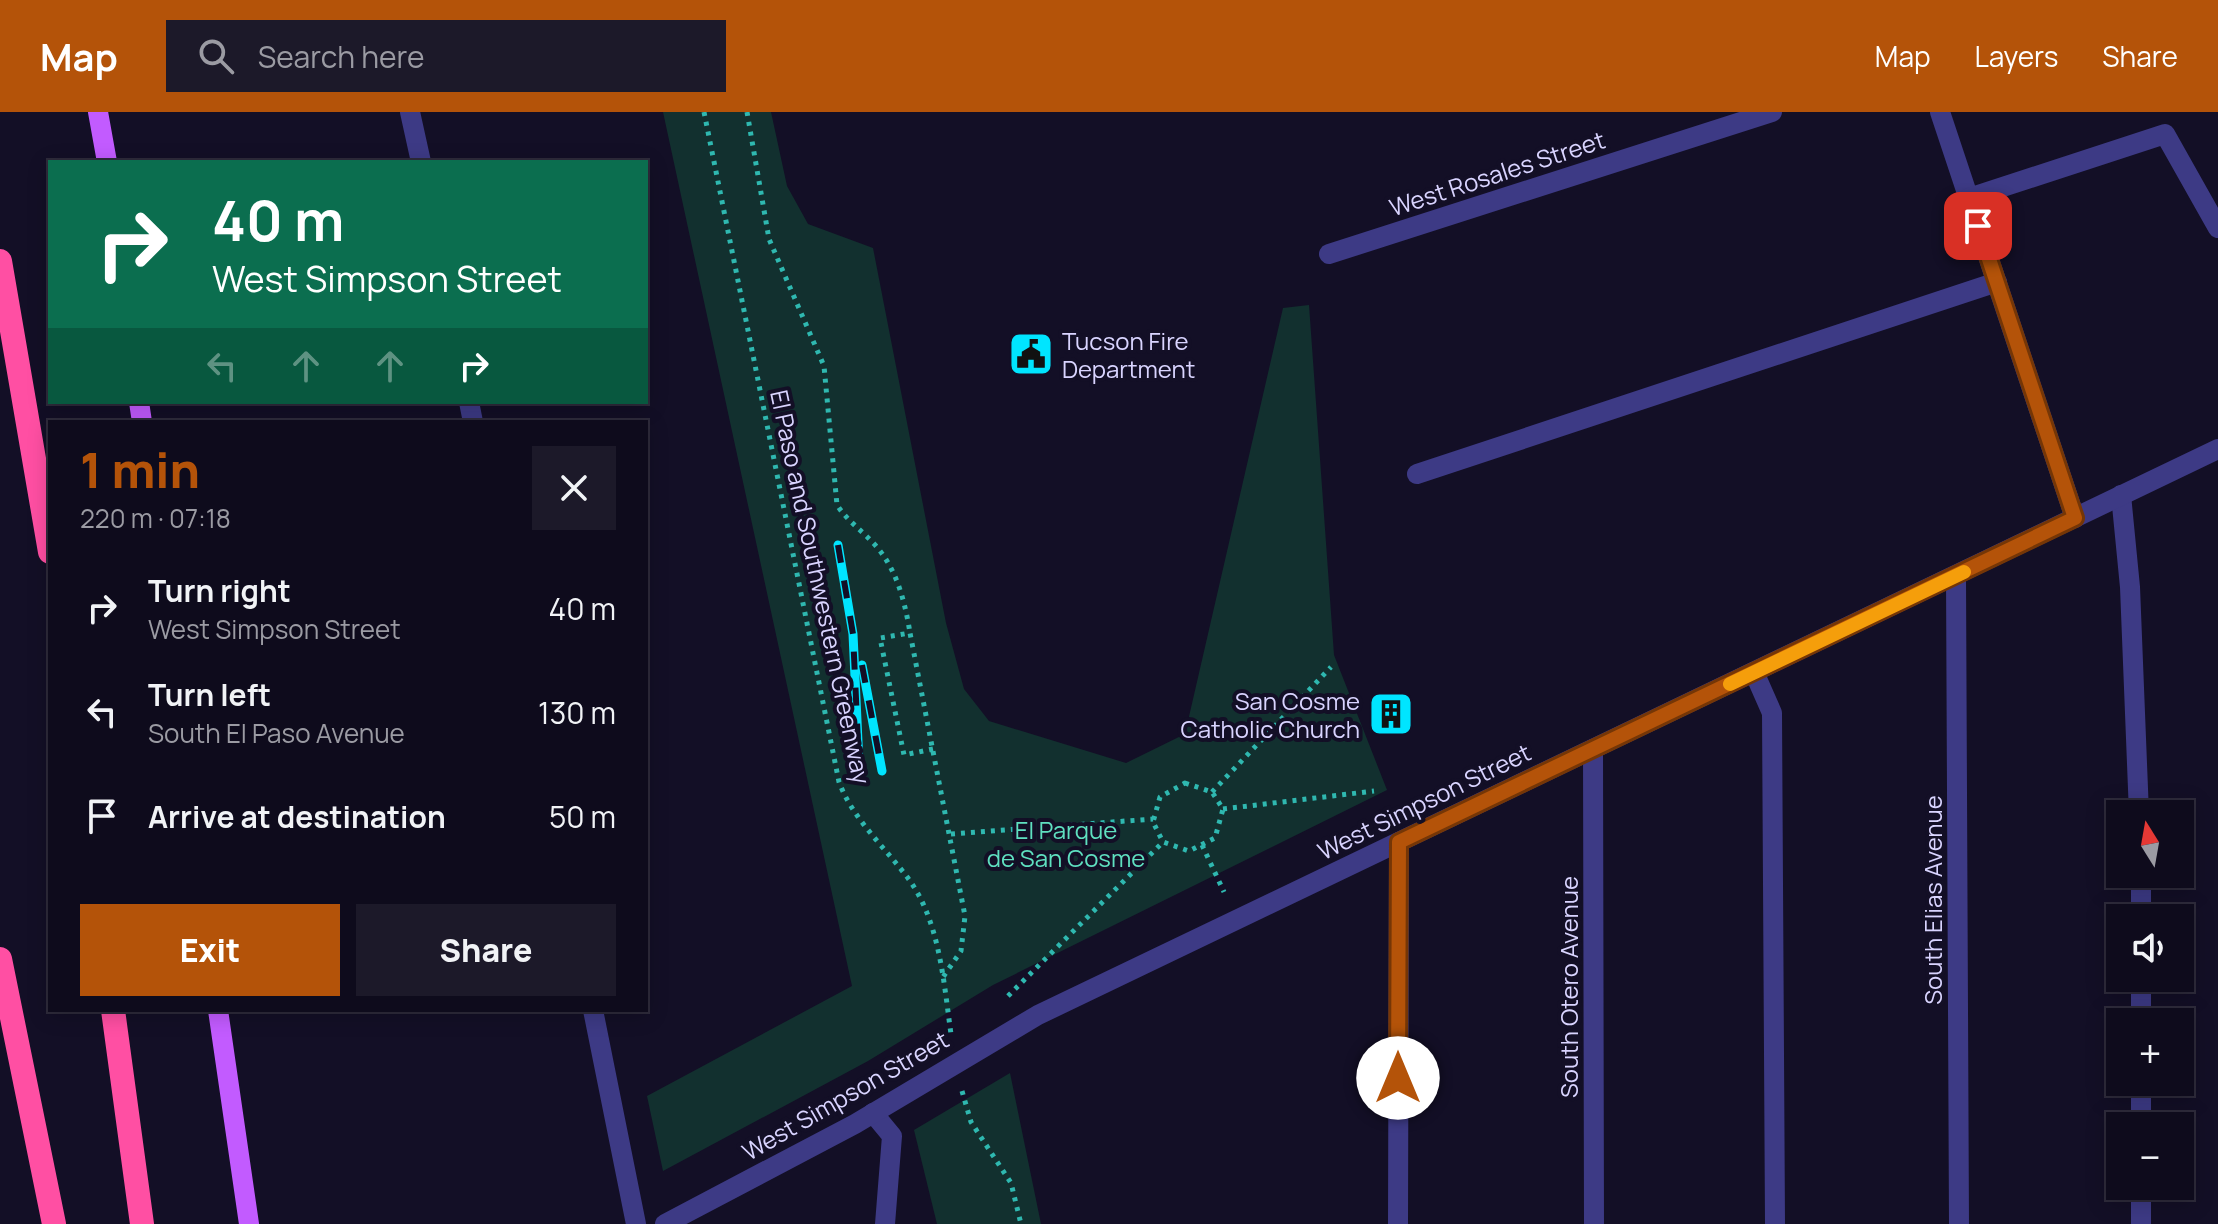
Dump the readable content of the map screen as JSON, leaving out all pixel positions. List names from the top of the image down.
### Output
{
  "streets": {
    "street": [
      "West Rosales Street",
      "West Simpson Street",
      "South Elias Avenue",
      "South Otero Avenue"
    ],
    "path": ["El Paso and Southwestern Greenway"]
  },
  "crossings": [
    ["El Paso and Southwestern Greenway", "West Simpson Street"],
    ["West Simpson Street", "South Elias Avenue"],
    ["West Simpson Street", "South Otero Avenue"]
  ],
  "parks": ["El Parque de San Cosme"],
  "places": {
    "public building": ["Tucson Fire Department"],
    "building": ["San Cosme Catholic Church"]
  },
  "north": "top",
  "page": {
    "header": "Map",
    "search": "Search here",
    "nav": ["Map", "Layers", "Share"],
    "turn": ["40 m", "West Simpson Street"],
    "heading": ["1 min", "220 m · 07:18"],
    "list": [
      {
        "name": "Turn right",
        "note": "West Simpson Street",
        "value": "40 m"
      },
      {
        "name": "Turn left",
        "note": "South El Paso Avenue",
        "value": "130 m"
      },
      {
        "name": "Arrive at destination",
        "value": "50 m"
      }
    ],
    "map_buttons": ["+", "−"],
    "buttons": ["Exit", "Share"]
  }
}
